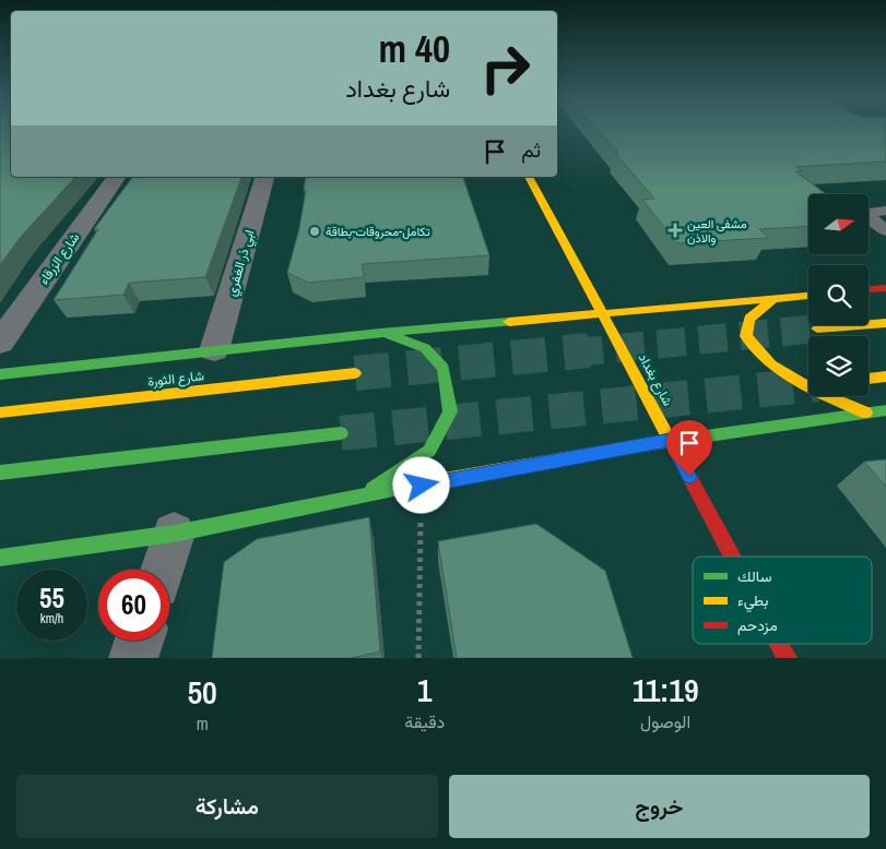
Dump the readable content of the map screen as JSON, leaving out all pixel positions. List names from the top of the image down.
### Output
{
  "streets": {
    "main road": ["شارع الثورة", "شارع بغداد"],
    "street": ["شارع الزرقاء", "ابي ذر الغفري"]
  },
  "places": {
    "health": ["مشفى العين والاذن"],
    "other": ["تكامل-محروقات-بطاقة"]
  },
  "legend": ["سالك", "بطيء", "مزدحم"],
  "north": "right",
  "page": {
    "turn": ["40 m", "شارع بغداد"],
    "then": "ثم",
    "speed": "55 km/h",
    "limit": "60",
    "eta": [
      "11:19",
      "الوصول",
      "1",
      "دقيقة",
      "50",
      "m"
    ],
    "buttons": ["خروج", "مشاركة"]
  }
}
